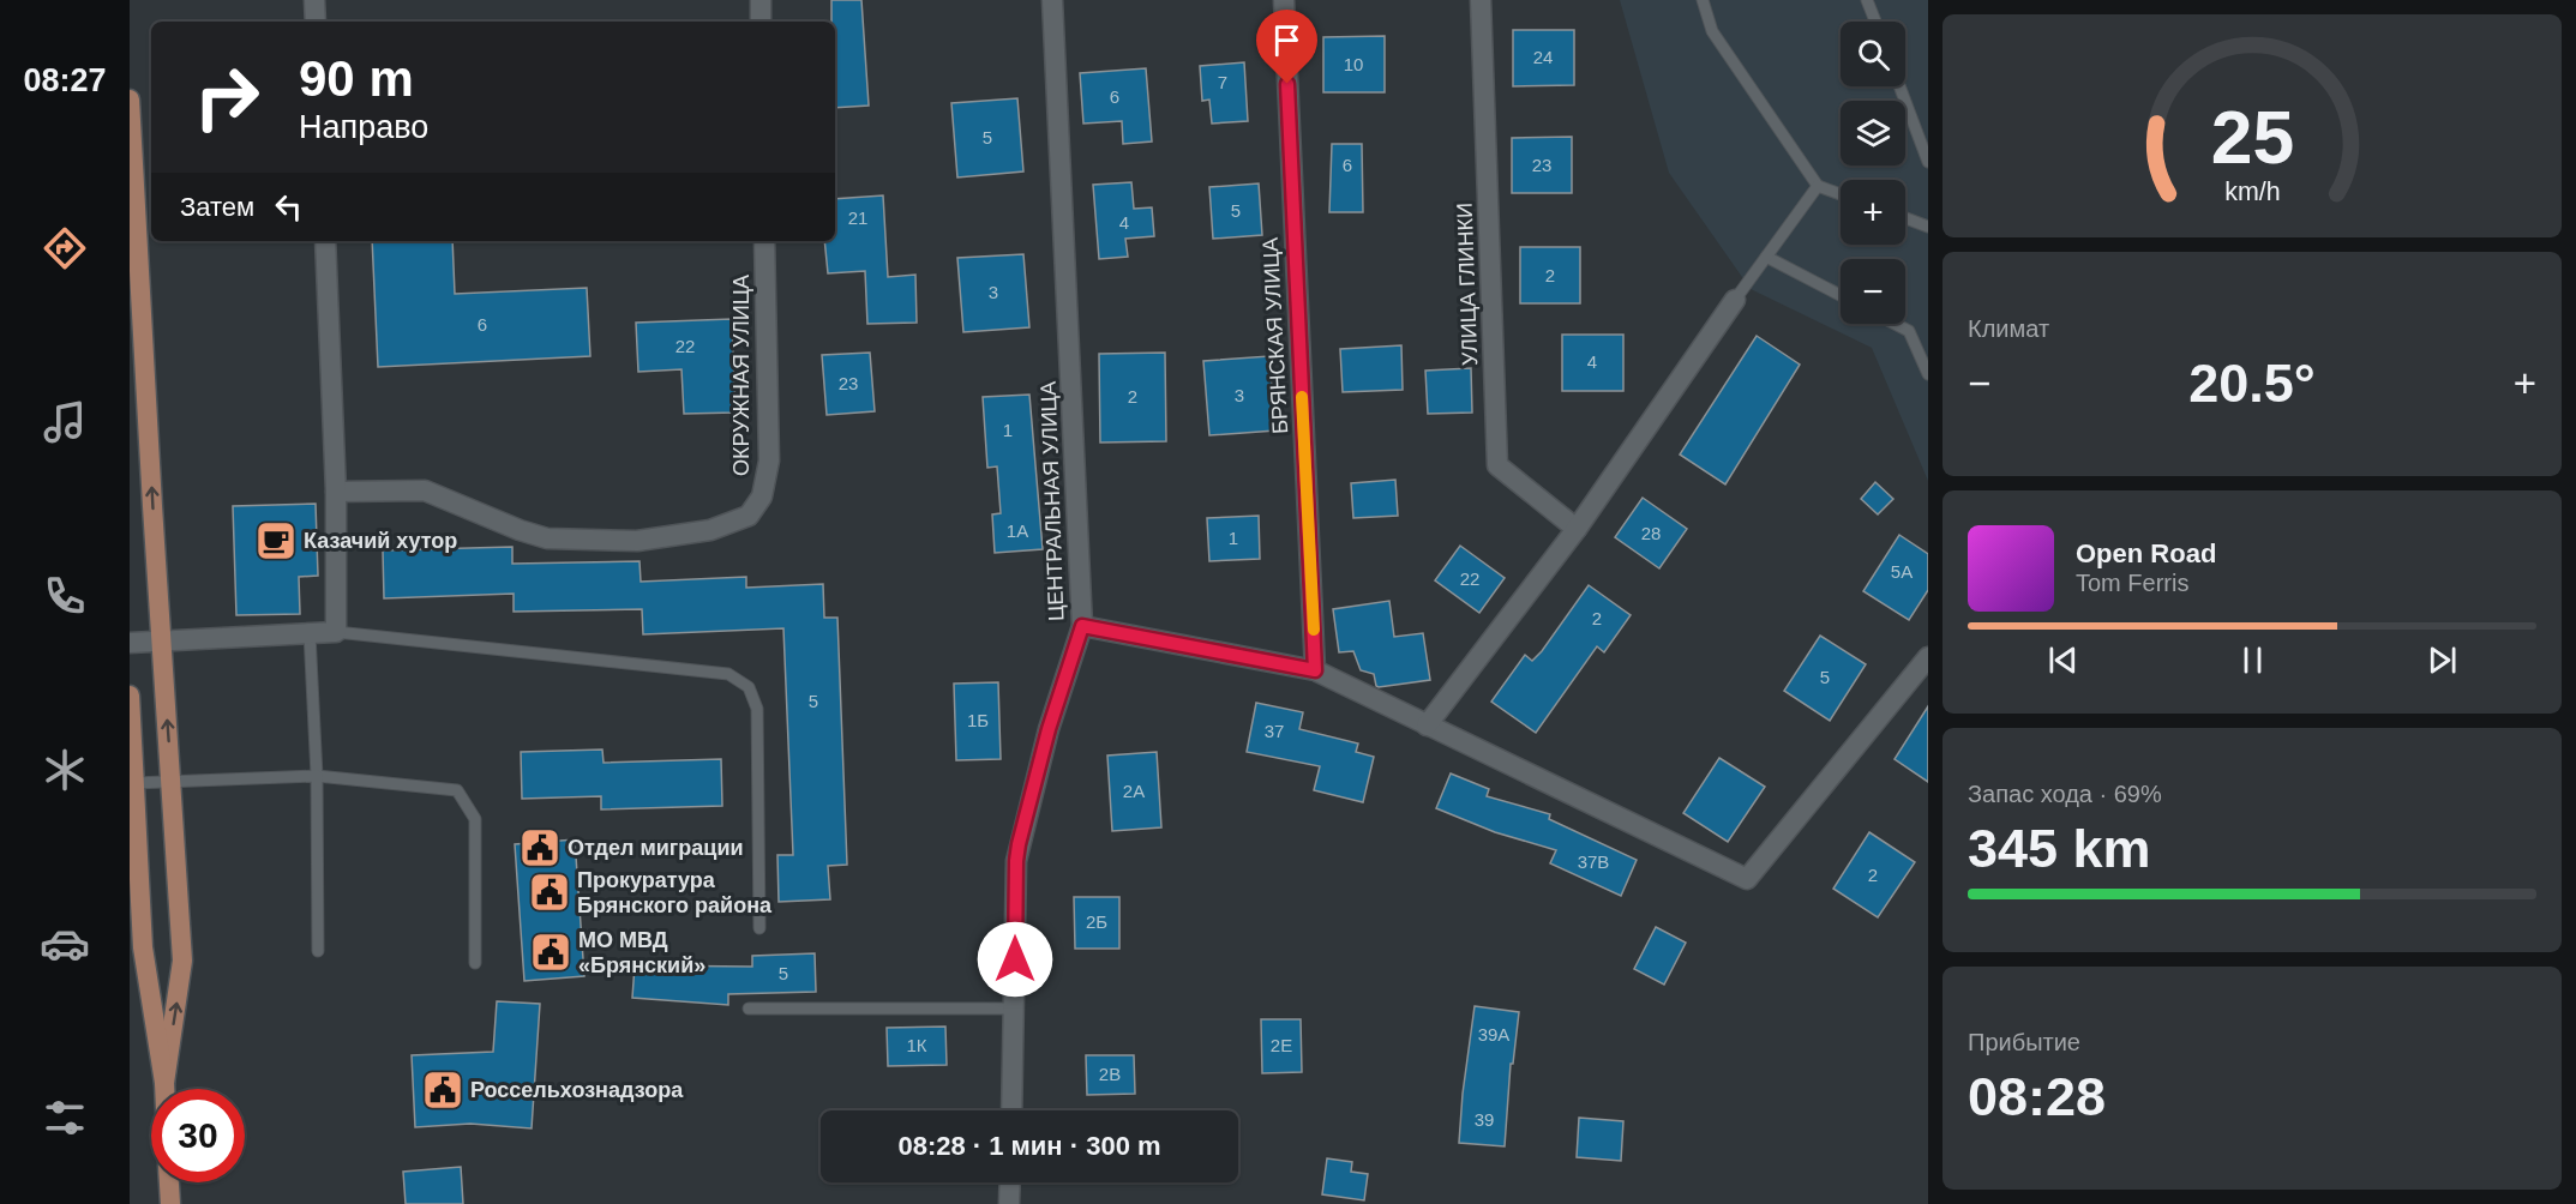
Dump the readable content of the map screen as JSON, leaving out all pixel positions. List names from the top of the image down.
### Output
{
  "streets": {
    "street": [
      "УЛИЦА ГЛИНКИ",
      "БРЯНСКАЯ УЛИЦА",
      "ОКРУЖНАЯ УЛИЦА",
      "ЦЕНТРАЛЬНАЯ УЛИЦА"
    ]
  },
  "places": {
    "cafe": ["Казачий хутор"],
    "public building": [
      "Отдел миграции",
      "Прокуратура Брянского района",
      "МО МВД «Брянский»",
      "Россельхознадзора"
    ]
  },
  "house_numbers": [
    "24",
    "10",
    "7",
    "6",
    "5",
    "6",
    "23",
    "5",
    "21",
    "4",
    "2",
    "3",
    "6",
    "22",
    "4",
    "23",
    "3",
    "2",
    "1",
    "1А",
    "28",
    "1",
    "5А",
    "22",
    "2",
    "5",
    "5",
    "1Б",
    "37",
    "2А",
    "37В",
    "2",
    "2Б",
    "5",
    "39А",
    "1К",
    "2Е",
    "2В",
    "39"
  ],
  "page": {
    "tabs": "08:27",
    "map_buttons": ["+", "−"],
    "turn": ["90 m", "Направо"],
    "then": "Затем",
    "tile": [
      "Климат",
      ["Запас хода · 69%", "345 km"],
      ["Прибытие", "08:28"]
    ],
    "heat": ["−", "20.5°", "+"],
    "song": ["Open Road", "Tom Ferris"],
    "limit": "30",
    "trip": "08:28 · 1 мин · 300 m",
    "gauge": ["25", "km/h"]
  }
}
